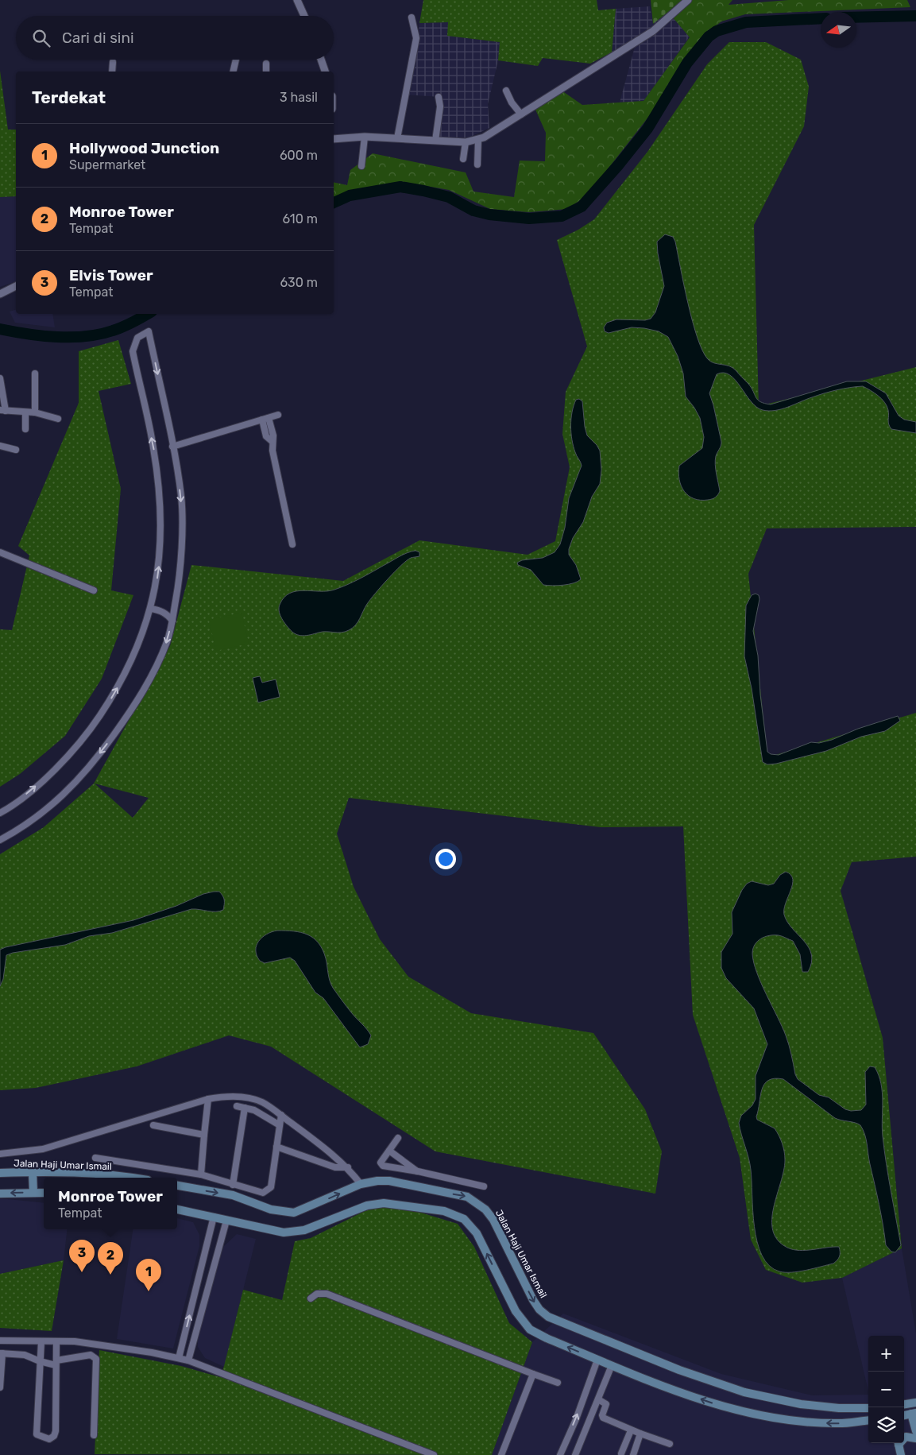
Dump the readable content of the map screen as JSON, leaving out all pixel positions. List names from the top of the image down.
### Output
{
  "streets": {
    "main road": ["Jalan Haji Umar Ismail"]
  },
  "north": "left",
  "page": {
    "search": "Cari di sini",
    "heading": ["Terdekat", "3 hasil"],
    "list": [
      {
        "mark": "1",
        "name": "Hollywood Junction",
        "note": "Supermarket",
        "value": "600 m"
      },
      {
        "mark": "2",
        "name": "Monroe Tower",
        "note": "Tempat",
        "value": "610 m"
      },
      {
        "mark": "3",
        "name": "Elvis Tower",
        "note": "Tempat",
        "value": "630 m"
      }
    ],
    "popup": ["Monroe Tower", "Tempat"],
    "pins": ["3", "2", "1"],
    "map_buttons": ["+", "−"]
  }
}
